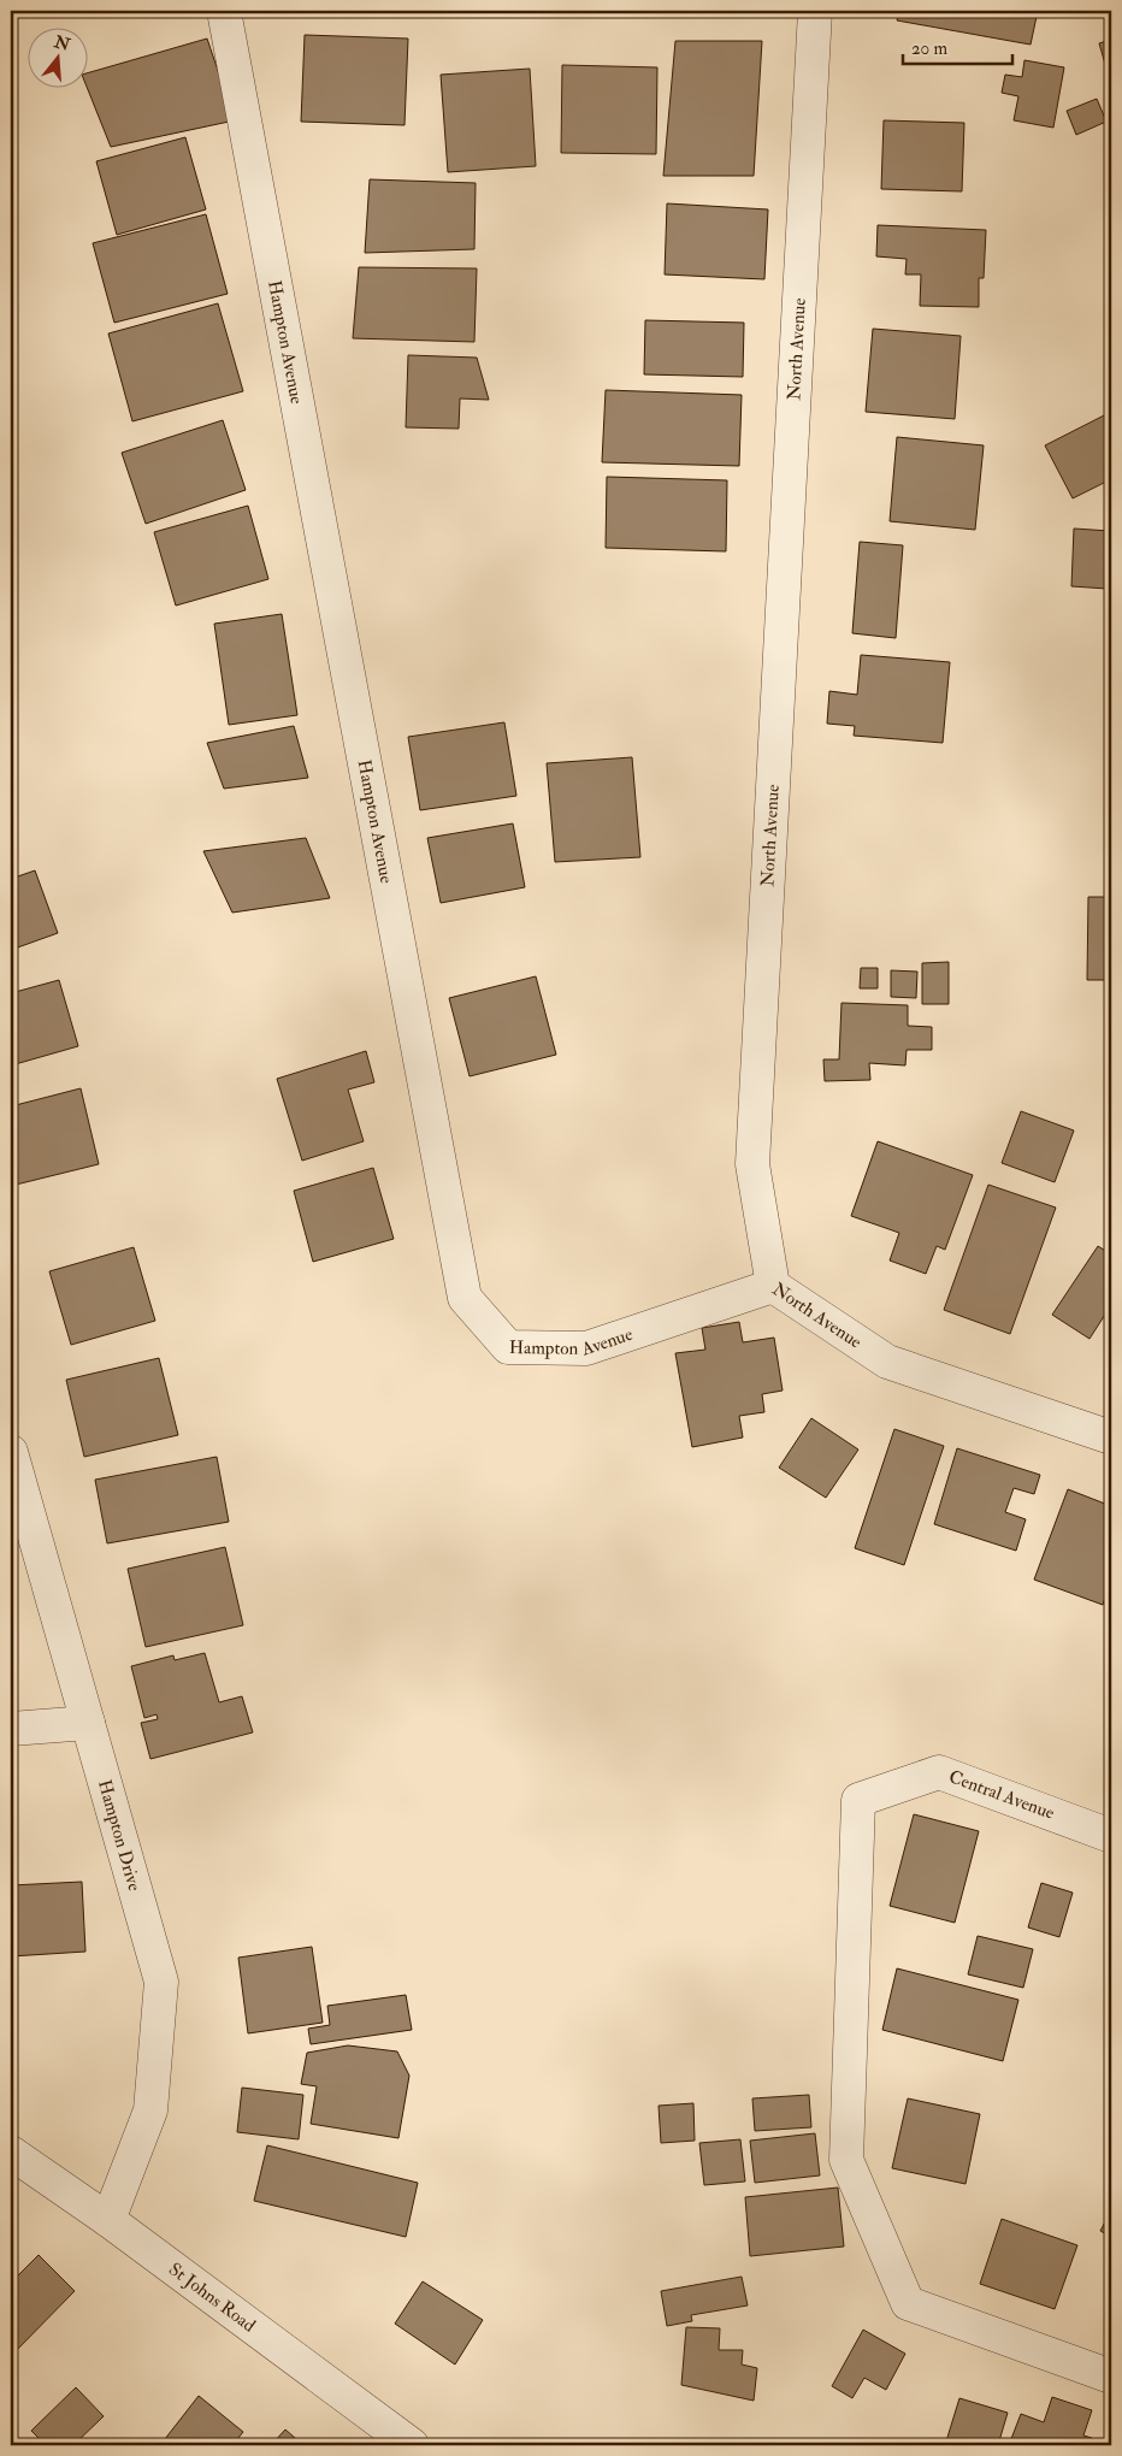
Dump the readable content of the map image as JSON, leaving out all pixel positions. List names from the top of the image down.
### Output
{
  "streets": {
    "street": [
      "Hampton Avenue",
      "North Avenue",
      "Central Avenue",
      "Hampton Drive",
      "St Johns Road"
    ]
  },
  "crossings": [
    ["Hampton Avenue", "North Avenue"],
    ["Hampton Drive", "St Johns Road"]
  ],
  "scale_bar": "20 m",
  "north": "top"
}
